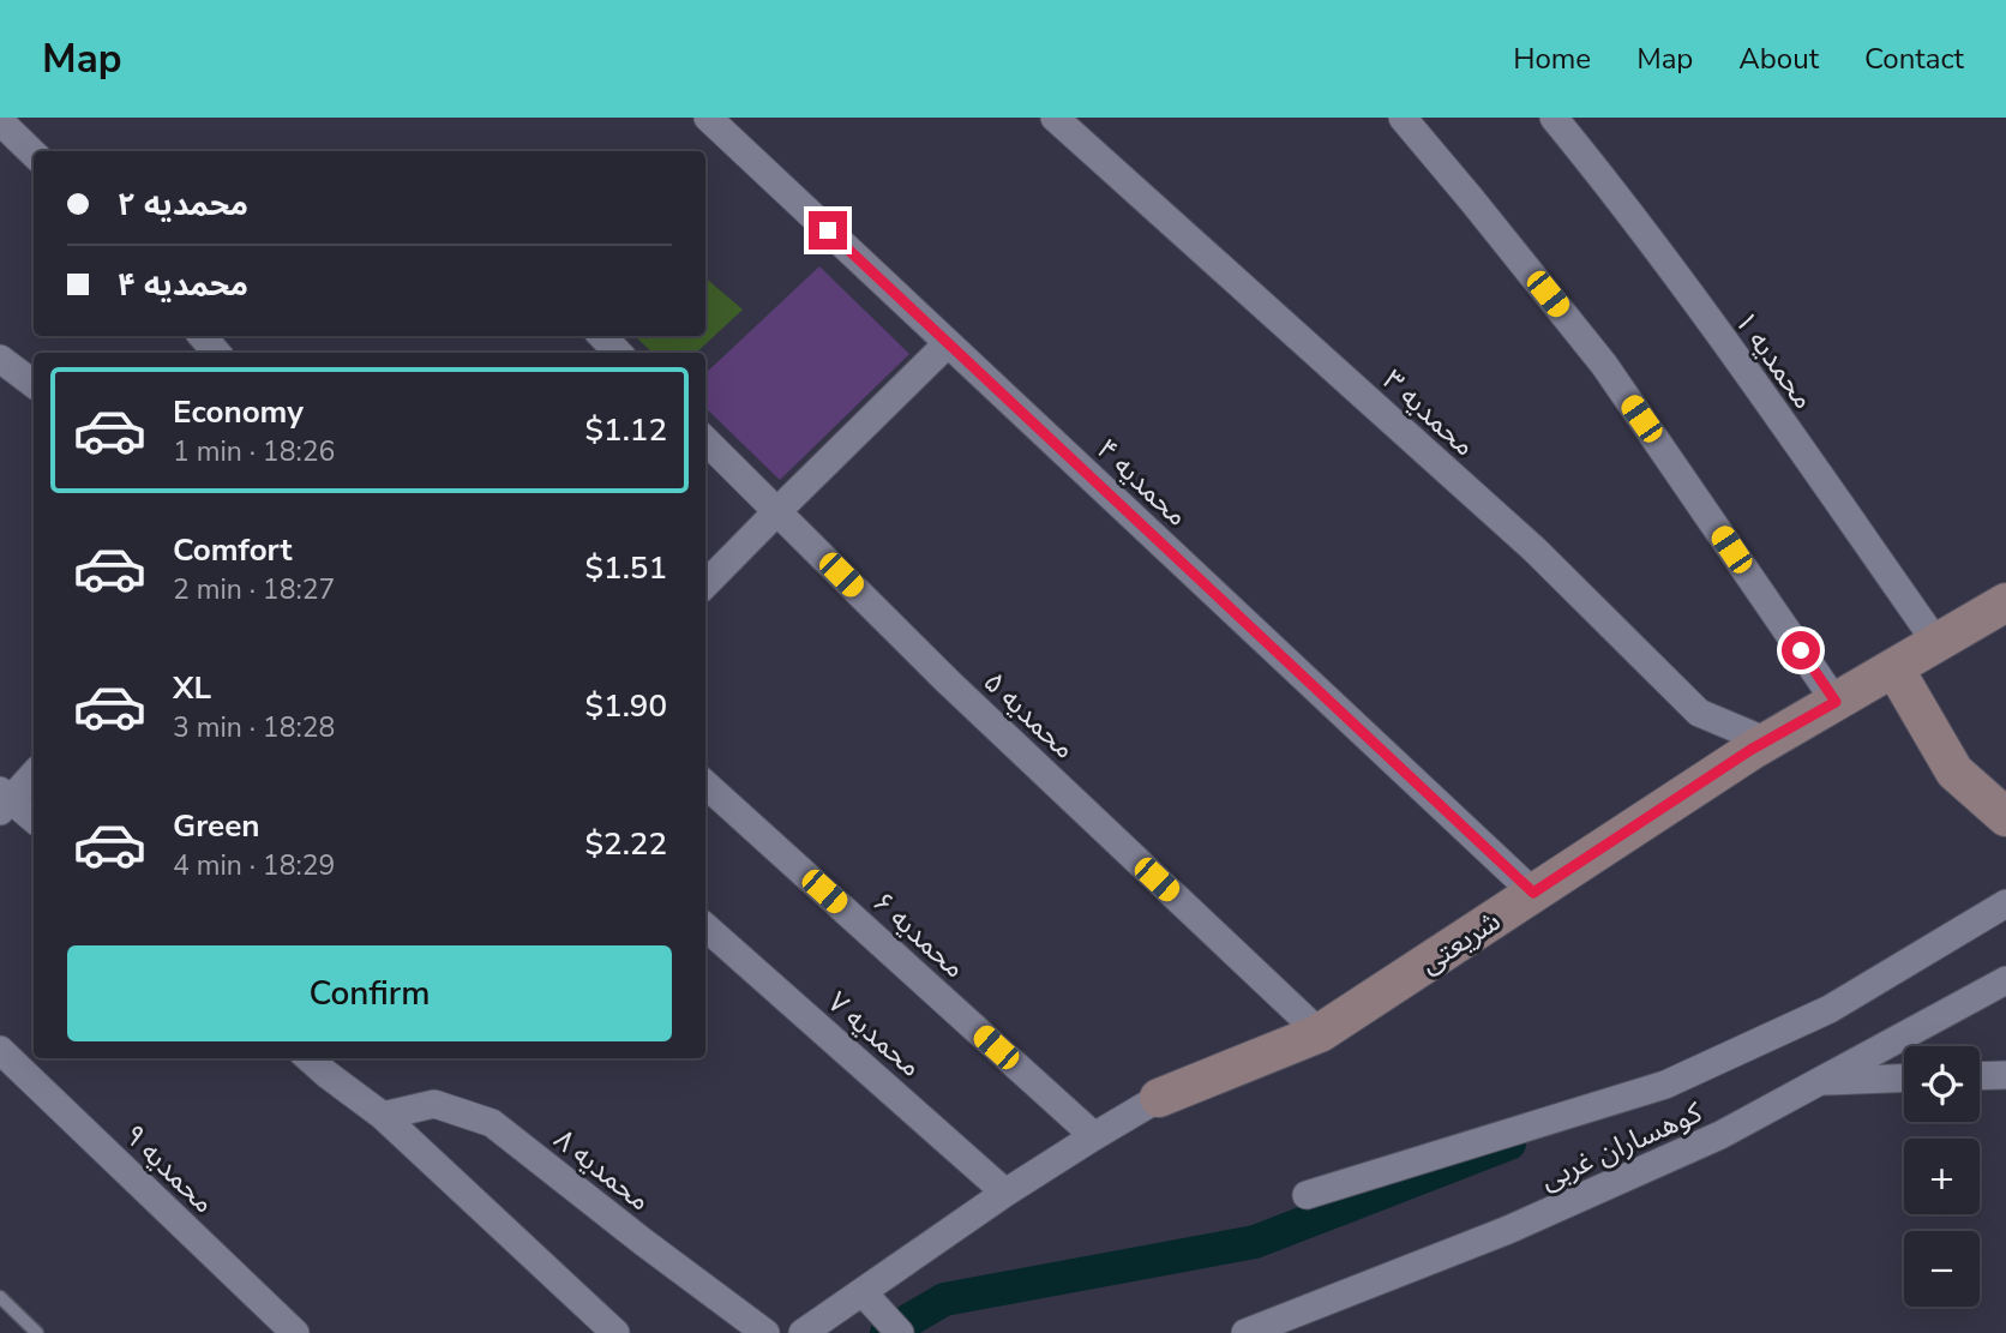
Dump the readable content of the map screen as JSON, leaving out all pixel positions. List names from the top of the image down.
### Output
{
  "streets": {
    "street": [
      "محمدیه ۱",
      "محمدیه ۳",
      "محمدیه ۴",
      "محمدیه ۵",
      "محمدیه ۶",
      "شریعتی",
      "محمدیه ۷",
      "کوهساران غربی",
      "محمدیه ۹",
      "محمدیه ۸"
    ]
  },
  "crossings": [
    ["محمدیه ۱", "شریعتی"],
    ["محمدیه ۳", "شریعتی"],
    ["محمدیه ۴", "شریعتی"],
    ["محمدیه ۵", "شریعتی"]
  ],
  "page": {
    "header": "Map",
    "nav": [
      "Home",
      "Map",
      "About",
      "Contact"
    ],
    "banner": ["محمدیه ۲", "محمدیه ۴"],
    "list": [
      {
        "name": "Economy",
        "note": "1 min · 18:26",
        "value": "$1.12"
      },
      {
        "name": "Comfort",
        "note": "2 min · 18:27",
        "value": "$1.51"
      },
      {
        "name": "XL",
        "note": "3 min · 18:28",
        "value": "$1.90"
      },
      {
        "name": "Green",
        "note": "4 min · 18:29",
        "value": "$2.22"
      }
    ],
    "buttons": "Confirm",
    "map_buttons": ["+", "−"]
  }
}
